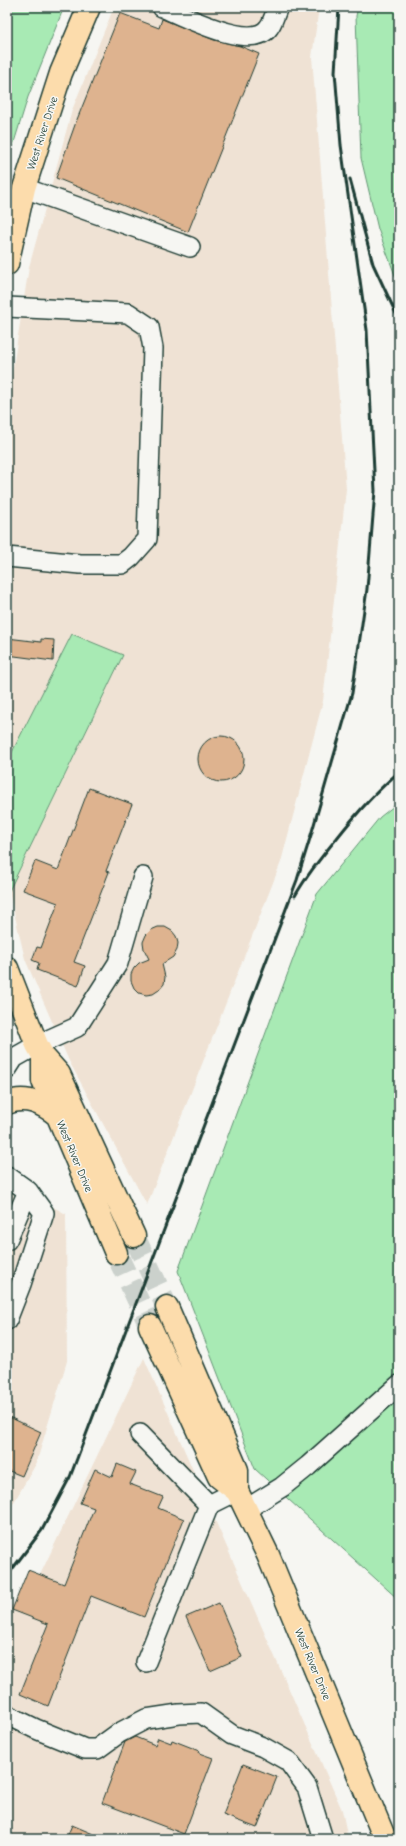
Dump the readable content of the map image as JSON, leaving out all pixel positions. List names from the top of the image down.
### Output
{
  "streets": {
    "main road": ["West River Drive"]
  }
}
